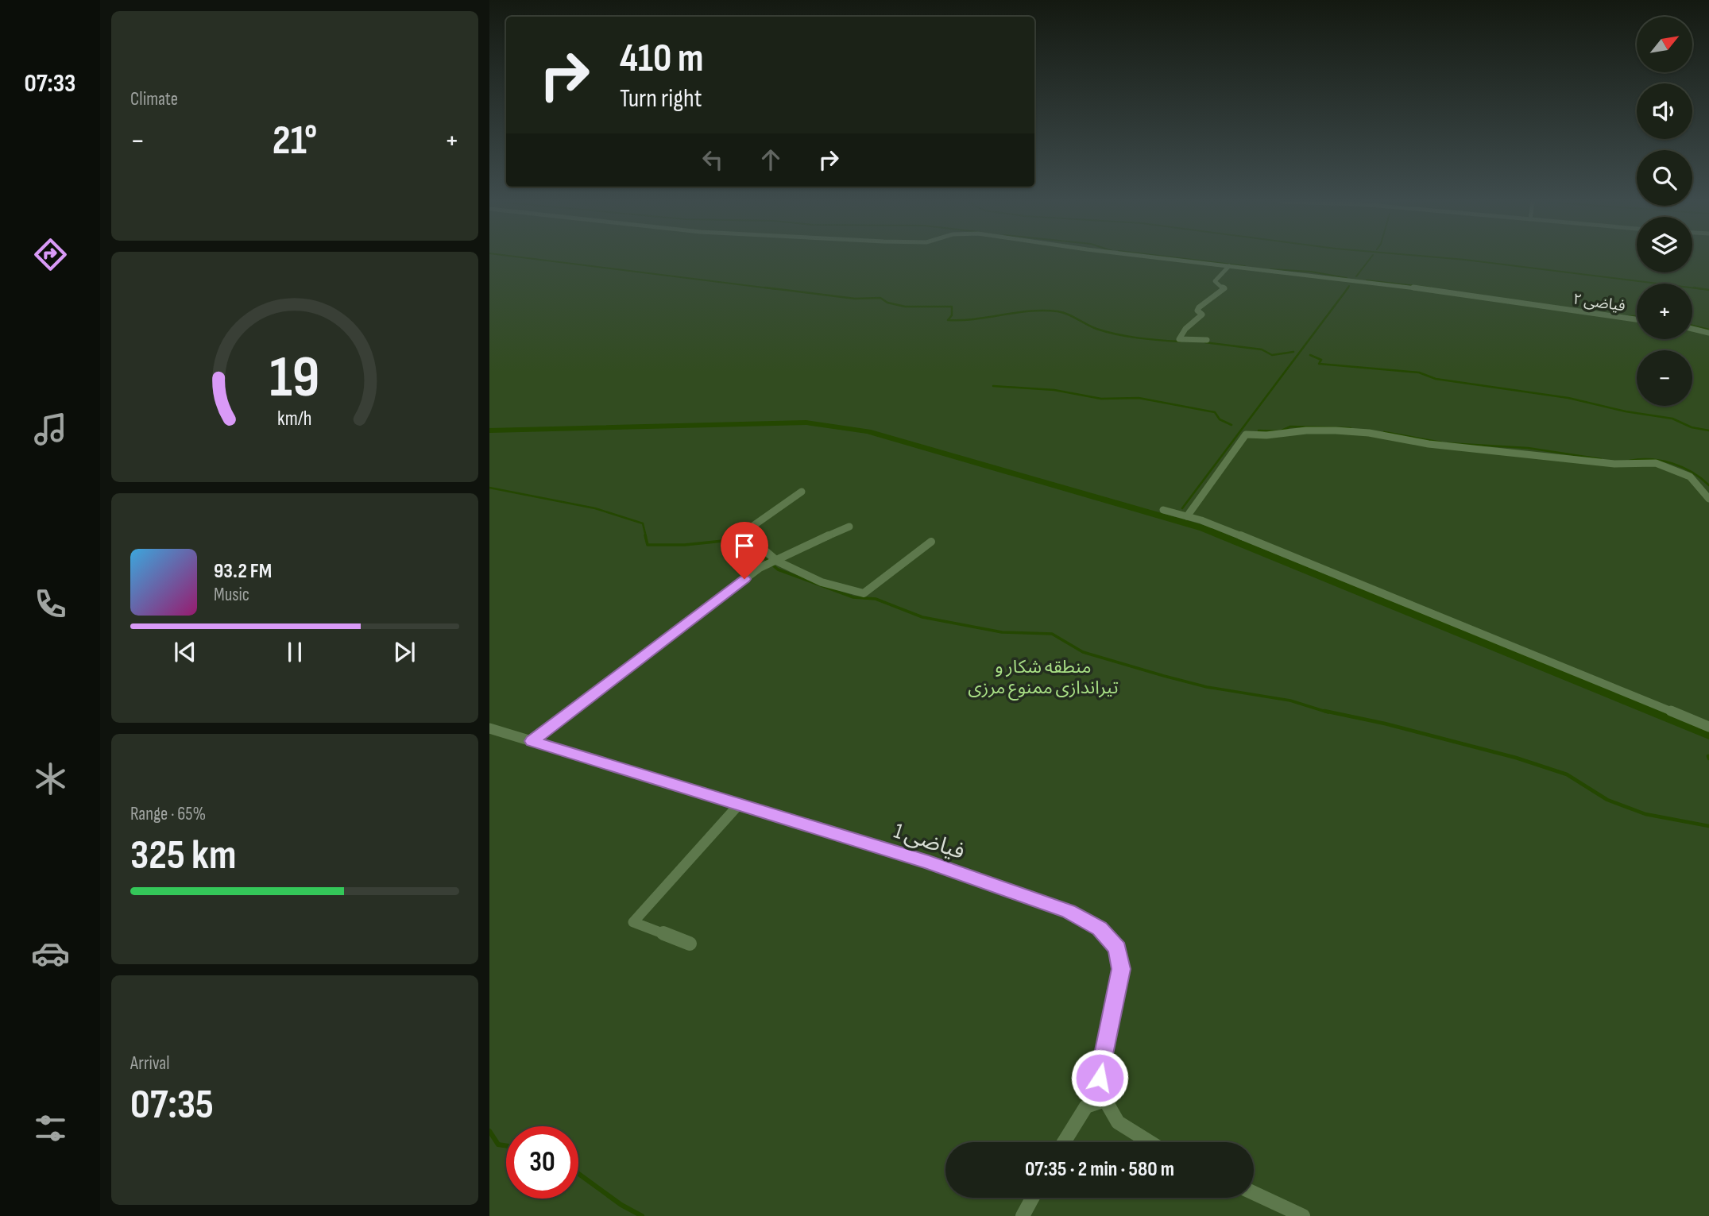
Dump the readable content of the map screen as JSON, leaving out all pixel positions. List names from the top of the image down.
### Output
{
  "streets": {
    "street": ["فیاضی ۲", "فیاضی 1"]
  },
  "parks": ["منطقه شکار و تیراندازی ممنوع مرزی"],
  "north": "top right",
  "page": {
    "tabs": "07:33",
    "tile": [
      "Climate",
      ["Range · 65%", "325 km"],
      ["Arrival", "07:35"]
    ],
    "map_buttons": ["+", "−"],
    "turn": ["410 m", "Turn right"],
    "heat": ["−", "21°", "+"],
    "song": ["93.2 FM", "Music"],
    "limit": "30",
    "trip": "07:35 · 2 min · 580 m",
    "gauge": ["19", "km/h"]
  }
}
